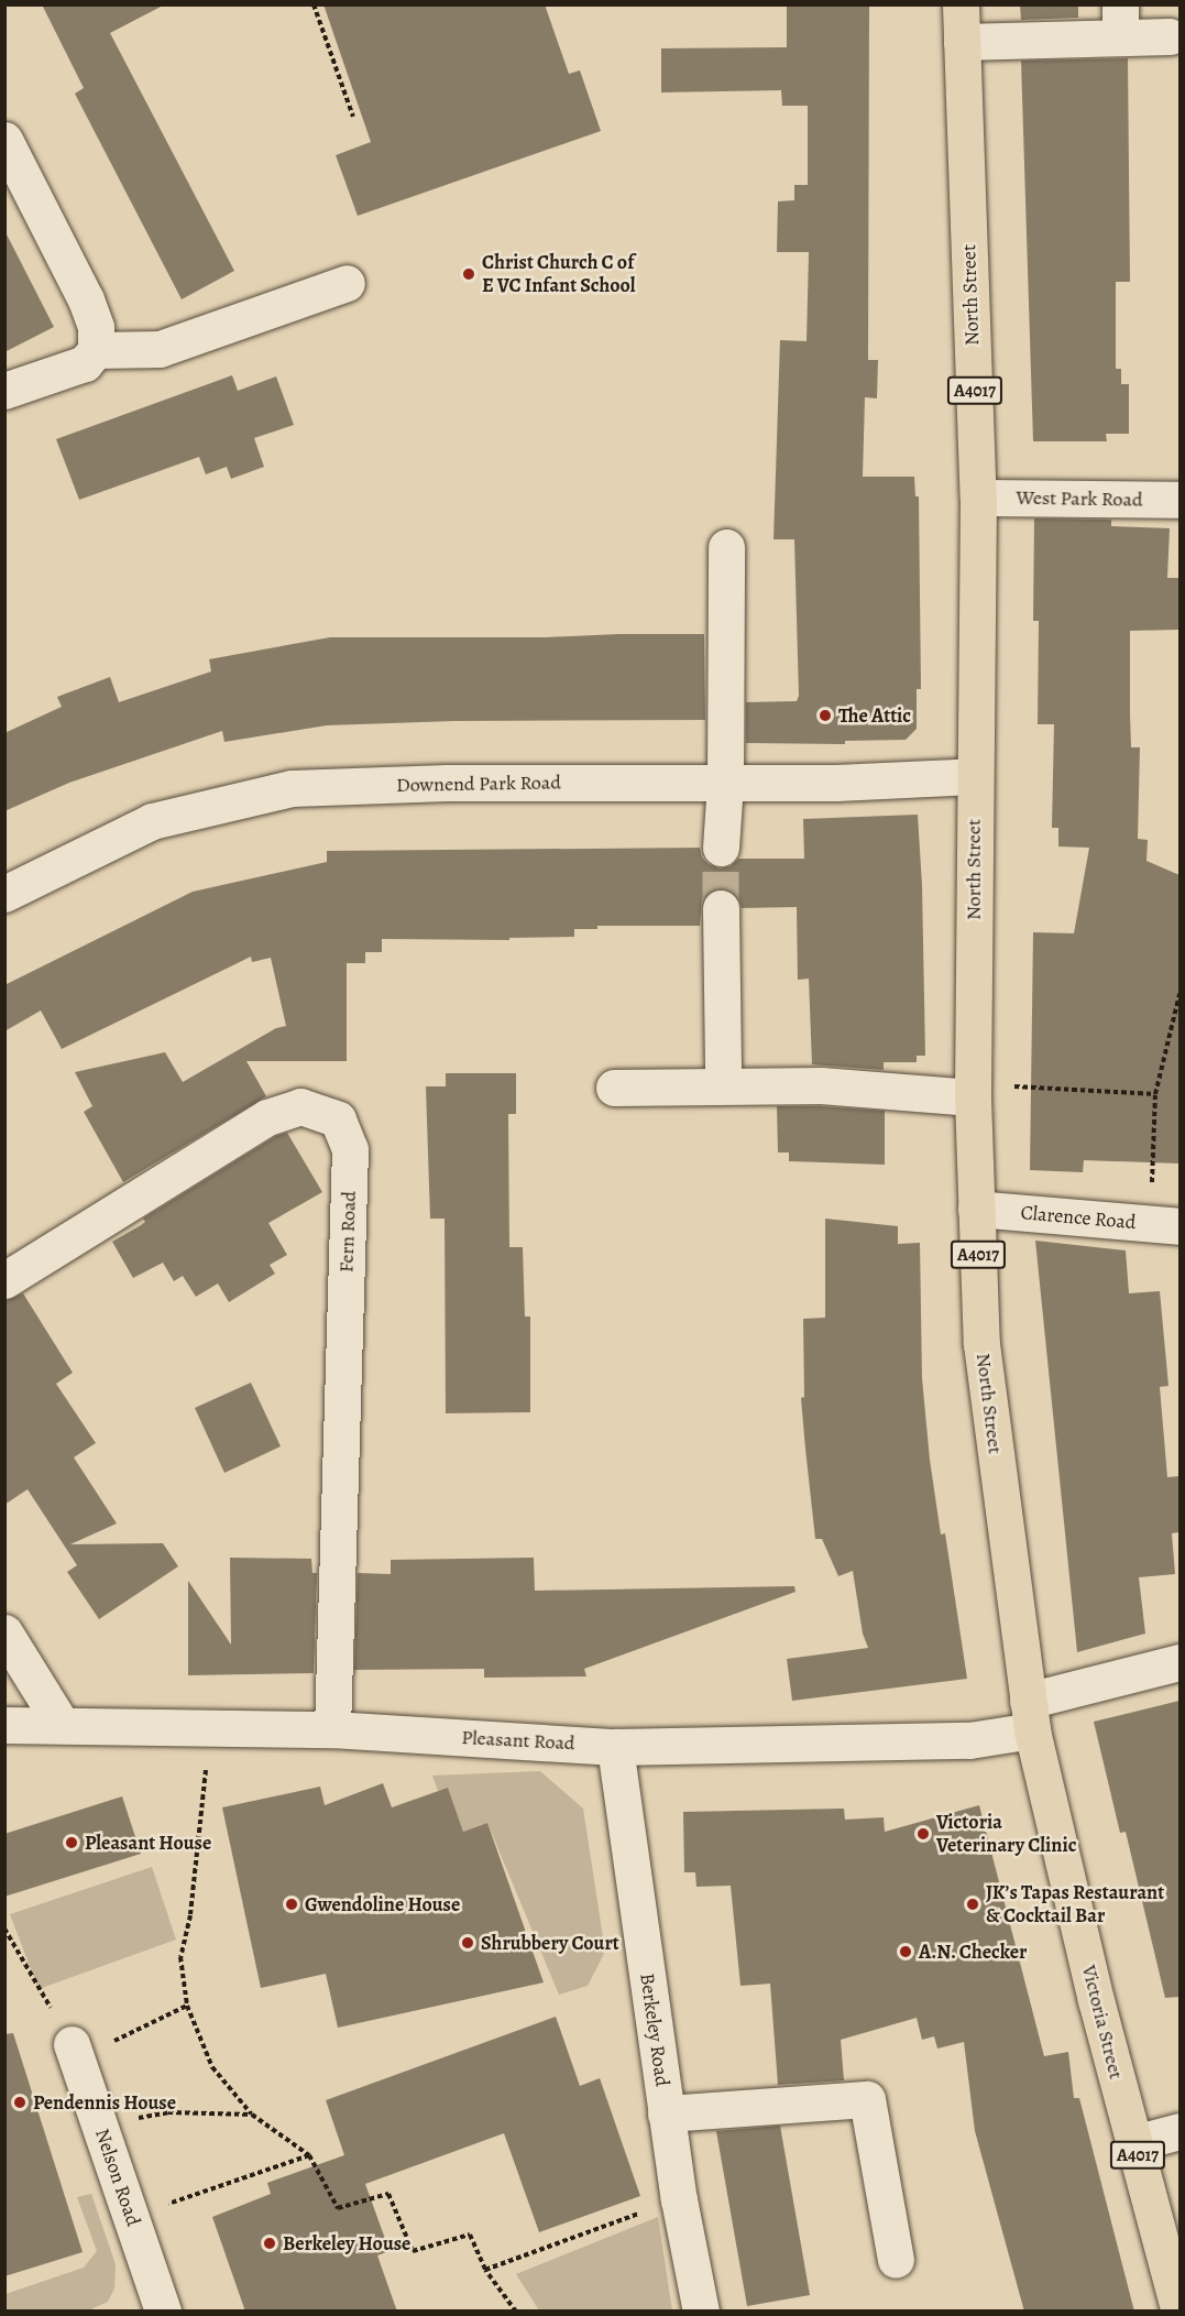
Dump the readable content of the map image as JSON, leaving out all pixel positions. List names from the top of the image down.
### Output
{
  "streets": {
    "main road": ["North Street", "A4017", "Victoria Street"],
    "street": [
      "West Park Road",
      "Downend Park Road",
      "Clarence Road",
      "Fern Road",
      "Pleasant Road",
      "Berkeley Road",
      "Nelson Road"
    ]
  },
  "crossings": [
    ["North Street", "West Park Road"],
    ["North Street", "Downend Park Road"],
    ["North Street", "Clarence Road"],
    ["North Street", "Pleasant Road"],
    ["North Street", "Victoria Street"],
    ["Fern Road", "Pleasant Road"],
    ["Pleasant Road", "Victoria Street"],
    ["Pleasant Road", "Berkeley Road"]
  ],
  "places": [
    "Christ Church C of E VC Infant School",
    "The Attic",
    "Victoria Veterinary Clinic",
    "Pleasant House",
    "Gwendoline House",
    "JK’s Tapas Restaurant & Cocktail Bar",
    "Shrubbery Court",
    "A.N. Checker",
    "Pendennis House",
    "Berkeley House"
  ]
}
